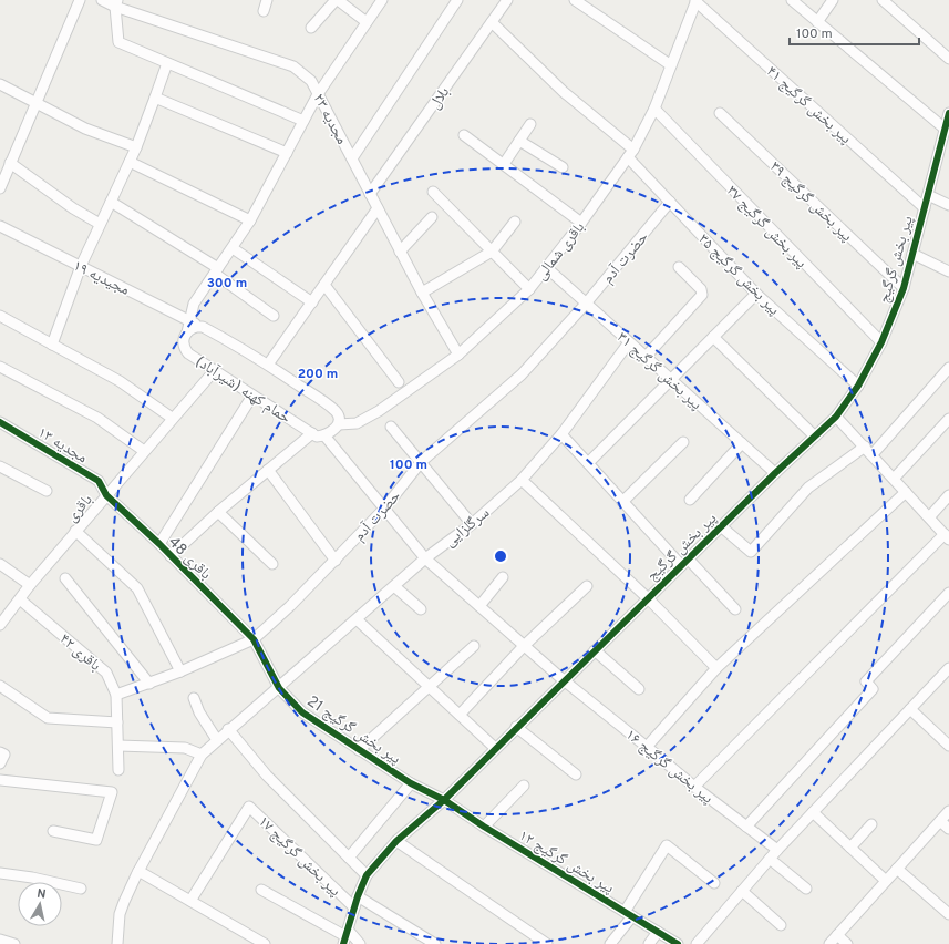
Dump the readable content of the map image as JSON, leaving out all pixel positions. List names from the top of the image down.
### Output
{
  "streets": {
    "street": [
      "بلال",
      "پیر بخش گرگیج ۴۱",
      "مجدیه ۲۳",
      "پیر بخش گرگیج ۳۹",
      "پیر بخش گرگیج ۳۷",
      "باقری شمالی",
      "حضرت آدم",
      "پیر بخش گرگیج",
      "پیر بخش گرگیج ۳۵",
      "مجیدیه ۱۹",
      "پیر بخش گرگیج ۳۱",
      "حمام کهنه (شیرآباد)",
      "مجدیه ۱۳",
      "باقری",
      "سرگلزایی",
      "باقری 48",
      "باقری ۴۲",
      "پیر بخش گرگیج 21",
      "پیر بخش گرگیج ۱۶",
      "پیر بخش گرگیج ۱۷",
      "پیر بخش گرگیج ۱۲"
    ]
  },
  "crossings": [
    ["بلال", "مجدیه ۲۳"],
    ["بلال", "پیر بخش گرگیج ۳۵"],
    ["پیر بخش گرگیج ۴۱", "باقری شمالی"],
    ["پیر بخش گرگیج ۴۱", "پیر بخش گرگیج"],
    ["مجدیه ۲۳", "باقری شمالی"],
    ["پیر بخش گرگیج ۳۹", "پیر بخش گرگیج"],
    ["پیر بخش گرگیج ۳۷", "باقری شمالی"],
    ["پیر بخش گرگیج ۳۷", "پیر بخش گرگیج"],
    ["باقری شمالی", "پیر بخش گرگیج ۳۵"],
    ["باقری شمالی", "پیر بخش گرگیج ۳۱"],
    ["باقری شمالی", "حمام کهنه (شیرآباد)"],
    ["حضرت آدم", "پیر بخش گرگیج ۳۵"],
    ["حضرت آدم", "پیر بخش گرگیج ۳۱"],
    ["حضرت آدم", "باقری 48"],
    ["حضرت آدم", "باقری ۴۲"],
    ["حضرت آدم", "پیر بخش گرگیج 21"],
    ["حضرت آدم", "پیر بخش گرگیج ۱۶"],
    ["پیر بخش گرگیج", "پیر بخش گرگیج ۳۵"],
    ["پیر بخش گرگیج", "پیر بخش گرگیج ۳۱"],
    ["پیر بخش گرگیج", "پیر بخش گرگیج 21"],
    ["پیر بخش گرگیج", "پیر بخش گرگیج ۱۶"],
    ["پیر بخش گرگیج", "پیر بخش گرگیج ۱۷"],
    ["پیر بخش گرگیج", "پیر بخش گرگیج ۱۲"],
    ["مجیدیه ۱۹", "حمام کهنه (شیرآباد)"],
    ["پیر بخش گرگیج ۳۱", "سرگلزایی"],
    ["حمام کهنه (شیرآباد)", "باقری"],
    ["حمام کهنه (شیرآباد)", "پیر بخش گرگیج ۱۶"],
    ["مجدیه ۱۳", "باقری"],
    ["مجدیه ۱۳", "باقری 48"],
    ["باقری", "باقری 48"],
    ["باقری", "باقری ۴۲"],
    ["سرگلزایی", "پیر بخش گرگیج 21"],
    ["سرگلزایی", "پیر بخش گرگیج ۱۶"],
    ["باقری 48", "پیر بخش گرگیج 21"],
    ["پیر بخش گرگیج 21", "پیر بخش گرگیج ۱۲"]
  ],
  "scale_bar": "100 m",
  "north": "top",
  "rings": ["300 m", "200 m", "100 m"]
}
